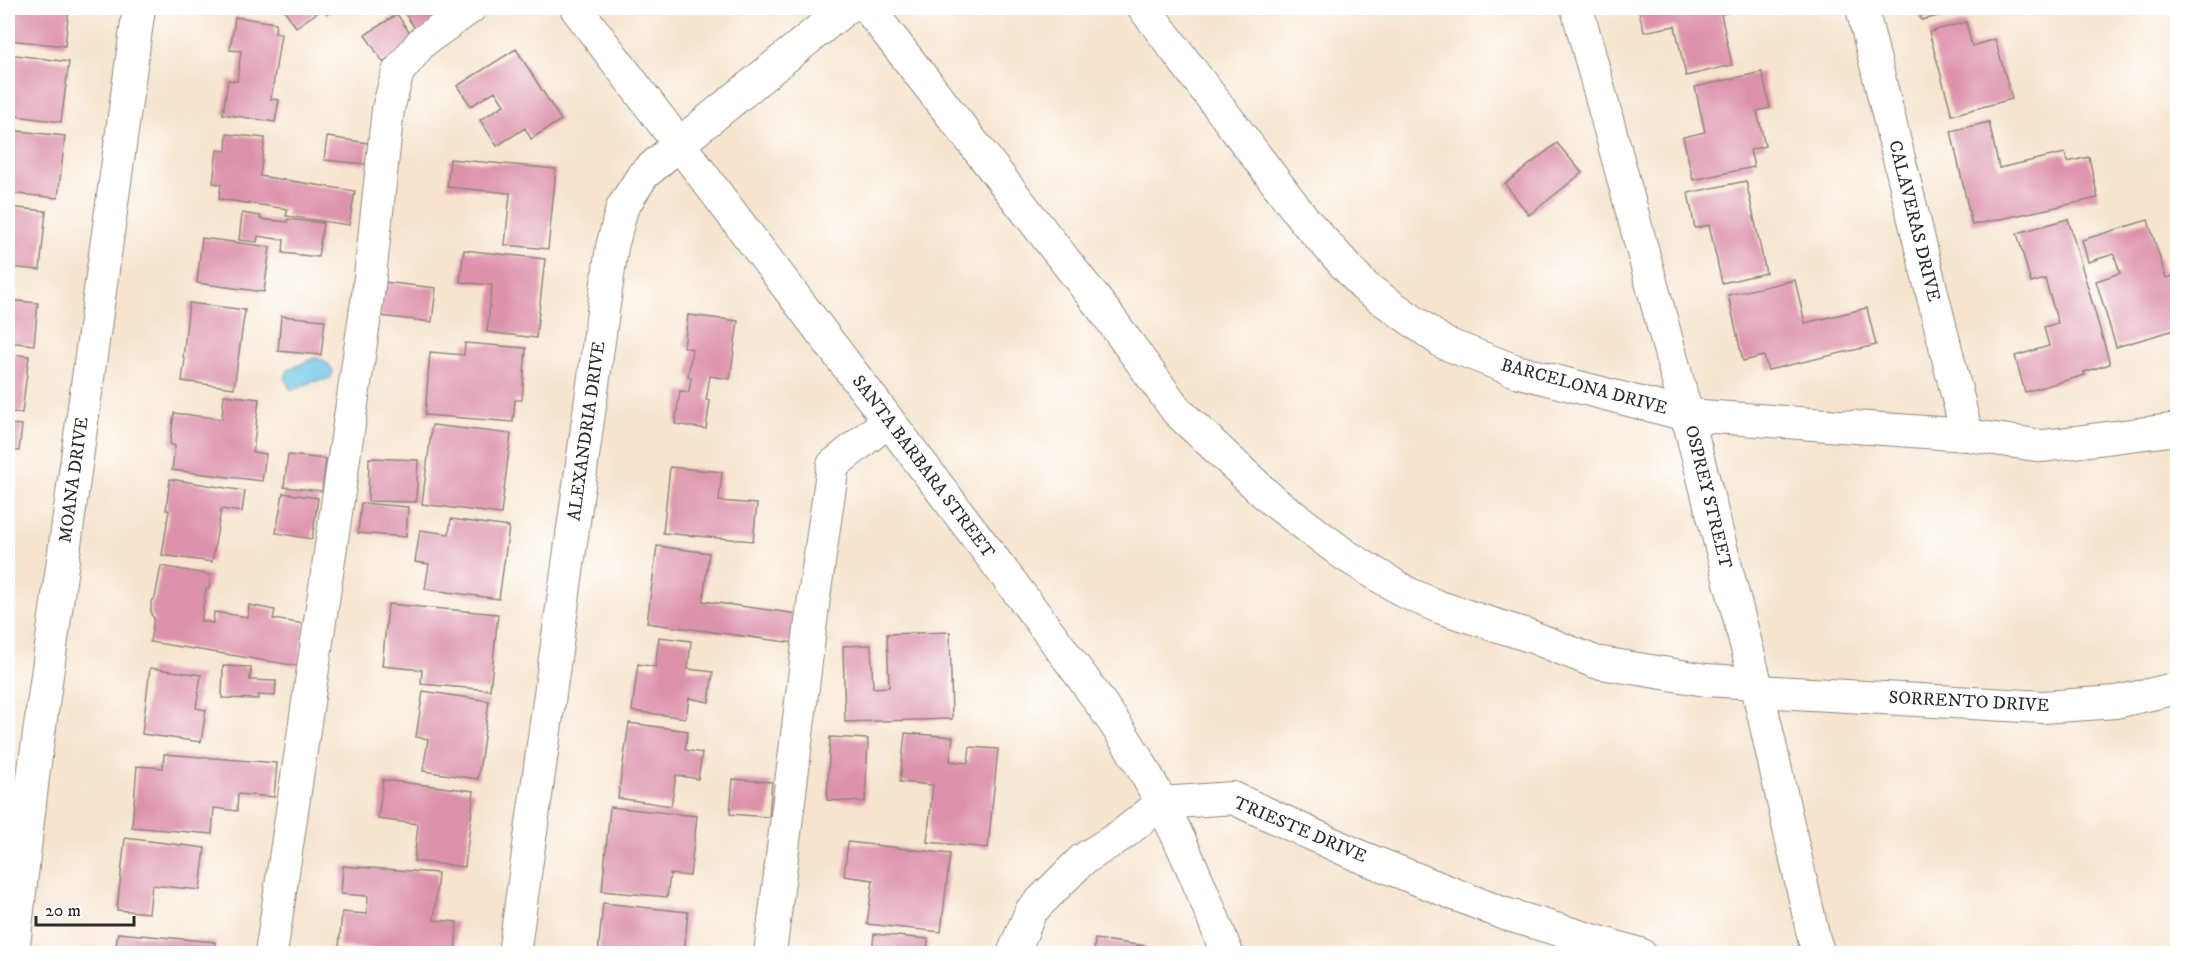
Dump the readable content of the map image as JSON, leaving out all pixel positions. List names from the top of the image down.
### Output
{
  "streets": {
    "street": [
      "CALAVERAS DRIVE",
      "BARCELONA DRIVE",
      "ALEXANDRIA DRIVE",
      "SANTA BARBARA STREET",
      "MOANA DRIVE",
      "OSPREY STREET",
      "SORRENTO DRIVE",
      "TRIESTE DRIVE"
    ]
  },
  "crossings": [
    ["CALAVERAS DRIVE", "BARCELONA DRIVE"],
    ["BARCELONA DRIVE", "OSPREY STREET"],
    ["ALEXANDRIA DRIVE", "SANTA BARBARA STREET"],
    ["SANTA BARBARA STREET", "TRIESTE DRIVE"],
    ["OSPREY STREET", "SORRENTO DRIVE"]
  ],
  "scale_bar": "20 m"
}
